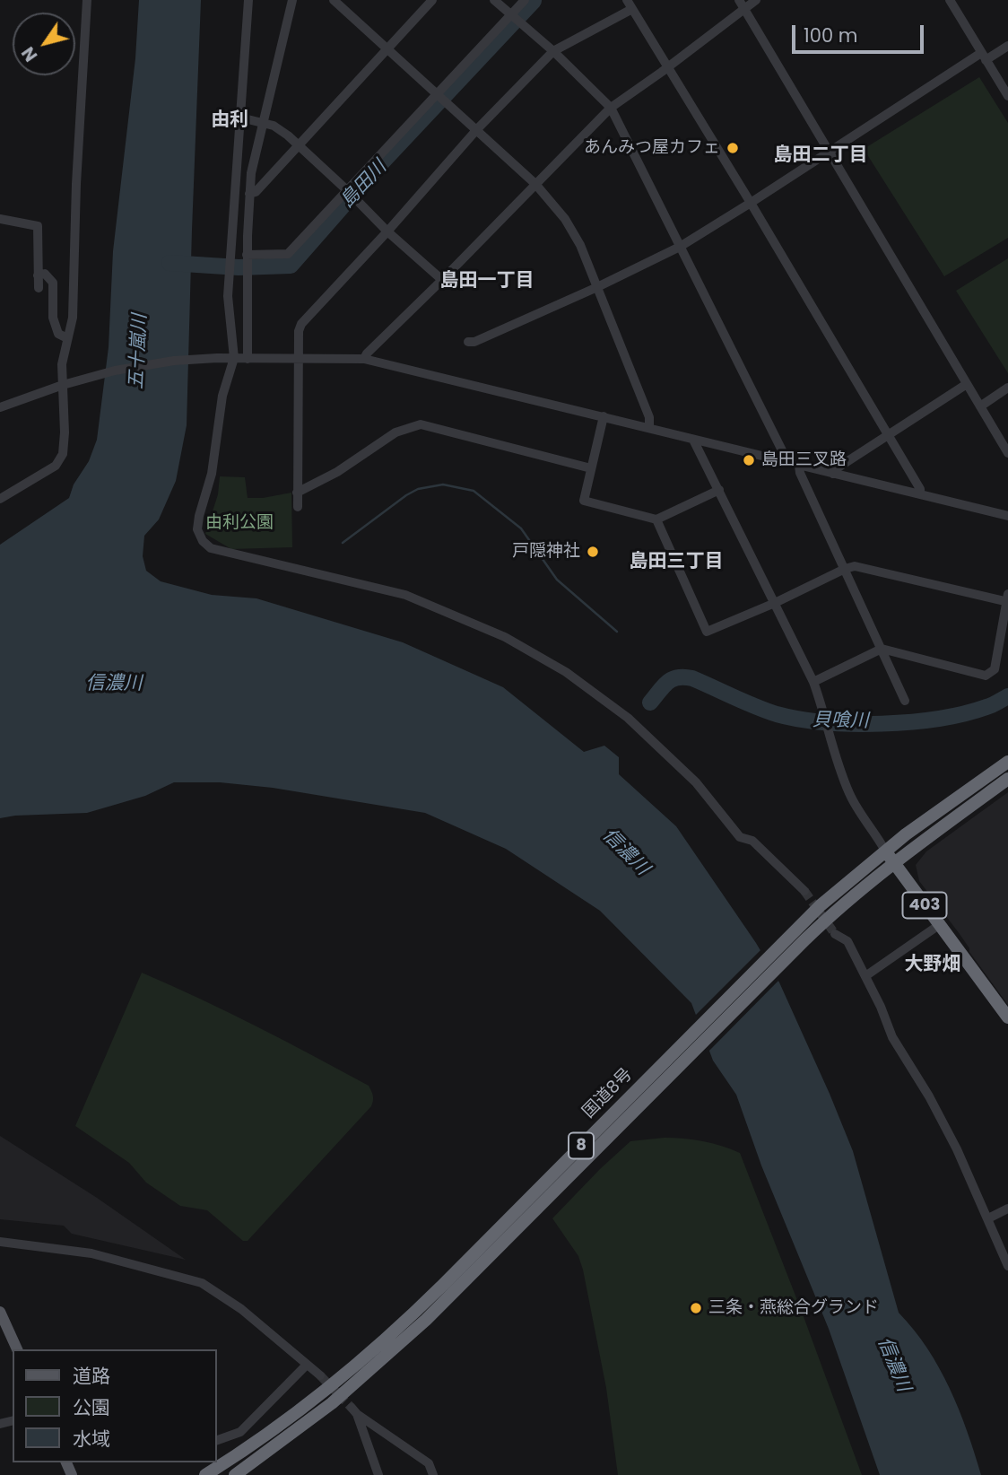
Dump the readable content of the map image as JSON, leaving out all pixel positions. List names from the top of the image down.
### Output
{
  "streets": {
    "highway": ["403", "国道8号", "8"]
  },
  "crossings": [
    ["403", "国道8号"]
  ],
  "districts": [
    "由利",
    "島田二丁目",
    "島田一丁目",
    "島田三丁目",
    "大野畑"
  ],
  "water": [
    "島田川",
    "五十嵐川",
    "信濃川",
    "貝喰川"
  ],
  "parks": ["由利公園"],
  "places": [
    "あんみつ屋カフェ",
    "島田三叉路",
    "戸隠神社",
    "三条・燕総合グランド"
  ],
  "legend": ["道路", "公園", "水域"],
  "scale_bar": "100 m",
  "north": "bottom left"
}
